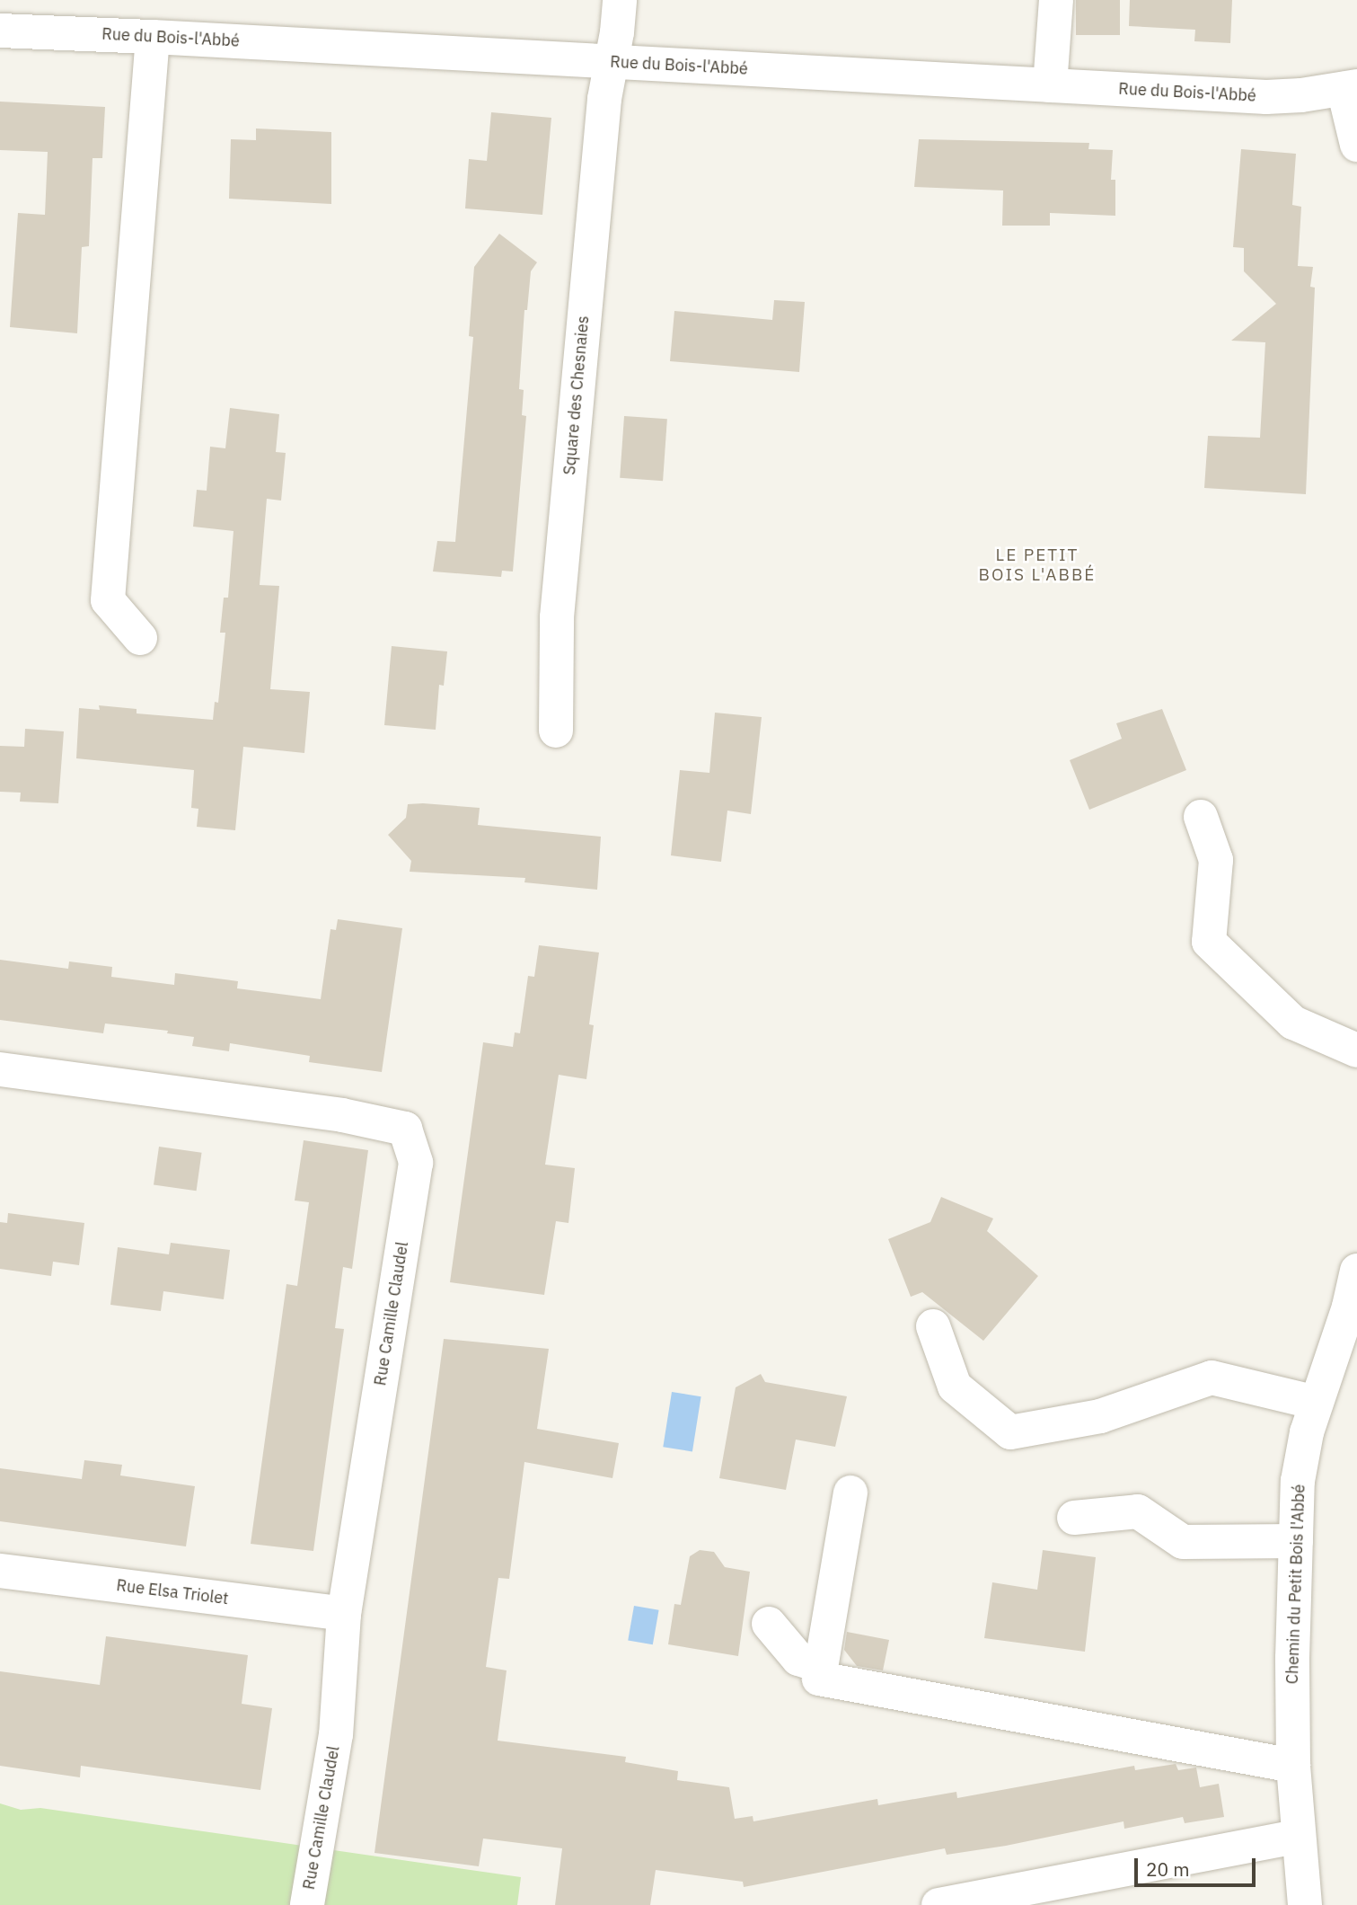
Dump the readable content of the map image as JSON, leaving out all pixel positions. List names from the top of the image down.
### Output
{
  "streets": {
    "street": [
      "Rue du Bois-l'Abbé",
      "Square des Chesnaies",
      "Rue Camille Claudel",
      "Chemin du Petit Bois l'Abbé",
      "Rue Elsa Triolet"
    ]
  },
  "crossings": [
    ["Rue du Bois-l'Abbé", "Square des Chesnaies"],
    ["Rue Camille Claudel", "Rue Elsa Triolet"]
  ],
  "districts": ["LE PETIT BOIS L'ABBÉ"],
  "scale_bar": "20 m"
}
